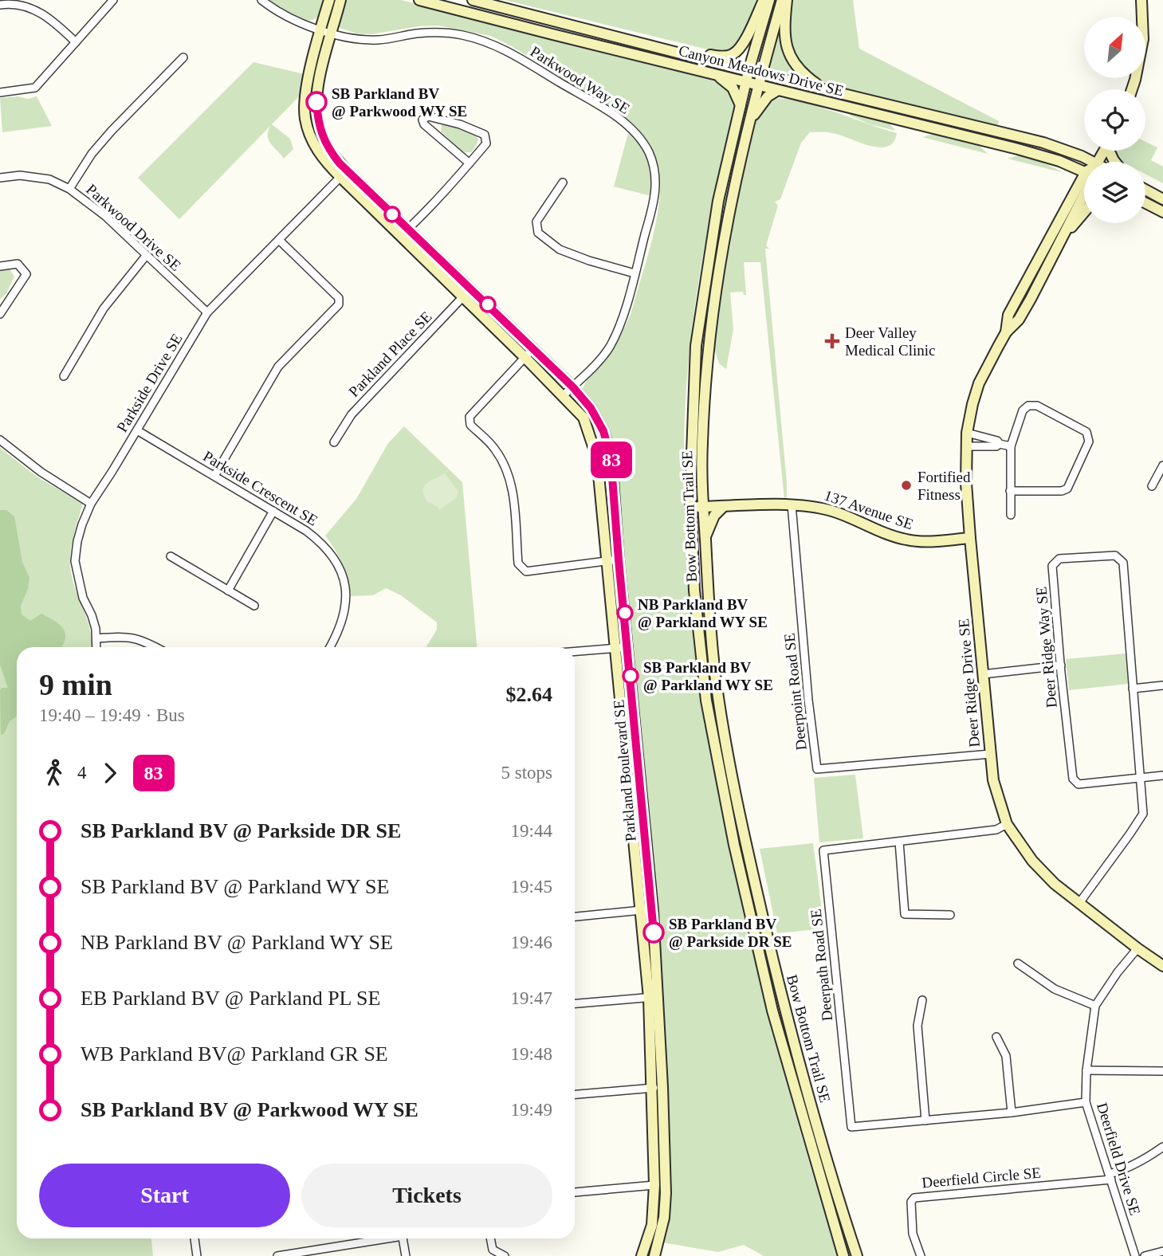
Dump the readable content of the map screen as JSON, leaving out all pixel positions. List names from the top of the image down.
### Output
{
  "streets": {
    "street": [
      "Canyon Meadows Drive SE",
      "Parkwood Way SE",
      "Parkwood Drive SE",
      "Parkland Place SE",
      "Parkside Drive SE",
      "Parkside Crescent SE",
      "137 Avenue SE",
      "Bow Bottom Trail SE",
      "Deer Ridge Way SE",
      "Deer Ridge Drive SE",
      "Deerpoint Road SE",
      "Parkland Boulevard SE",
      "Deerpath Road SE",
      "Deerfield Drive SE",
      "Deerfield Circle SE"
    ]
  },
  "crossings": [
    ["Canyon Meadows Drive SE", "Bow Bottom Trail SE"],
    ["Parkwood Way SE", "Parkland Boulevard SE"],
    ["Parkwood Drive SE", "Parkside Drive SE"],
    ["Parkland Place SE", "Parkland Boulevard SE"],
    ["Parkside Drive SE", "Parkside Crescent SE"],
    ["Parkside Drive SE", "Parkland Boulevard SE"],
    ["137 Avenue SE", "Bow Bottom Trail SE"],
    ["137 Avenue SE", "Deer Ridge Drive SE"],
    ["137 Avenue SE", "Deerpoint Road SE"],
    ["Deer Ridge Way SE", "Deer Ridge Drive SE"],
    ["Deer Ridge Drive SE", "Deerpoint Road SE"],
    ["Deer Ridge Drive SE", "Deerpath Road SE"],
    ["Deer Ridge Drive SE", "Deerfield Drive SE"],
    ["Deerpath Road SE", "Deerfield Drive SE"],
    ["Deerfield Drive SE", "Deerfield Circle SE"]
  ],
  "places": {
    "other": [
      "SB Parkland BV @ Parkwood WY SE",
      "Fortified Fitness",
      "NB Parkland BV @ Parkland WY SE",
      "SB Parkland BV @ Parkland WY SE",
      "SB Parkland BV @ Parkside DR SE"
    ],
    "health": ["Deer Valley Medical Clinic"]
  },
  "lines": ["bus line 83"],
  "north": "top right",
  "page": {
    "on_map": "83",
    "heading": ["9 min", "19:40 – 19:49 · Bus", "$2.64"],
    "legs": ["4", "83", "5 stops"],
    "list": [
      {
        "name": "SB Parkland BV @ Parkside DR SE",
        "value": "19:44"
      },
      {
        "name": "SB Parkland BV @ Parkland WY SE",
        "value": "19:45"
      },
      {
        "name": "NB Parkland BV @ Parkland WY SE",
        "value": "19:46"
      },
      {
        "name": "EB Parkland BV @ Parkland PL SE",
        "value": "19:47"
      },
      {
        "name": "WB Parkland BV@ Parkland GR SE",
        "value": "19:48"
      },
      {
        "name": "SB Parkland BV @ Parkwood WY SE",
        "value": "19:49"
      }
    ],
    "buttons": ["Start", "Tickets"]
  }
}
